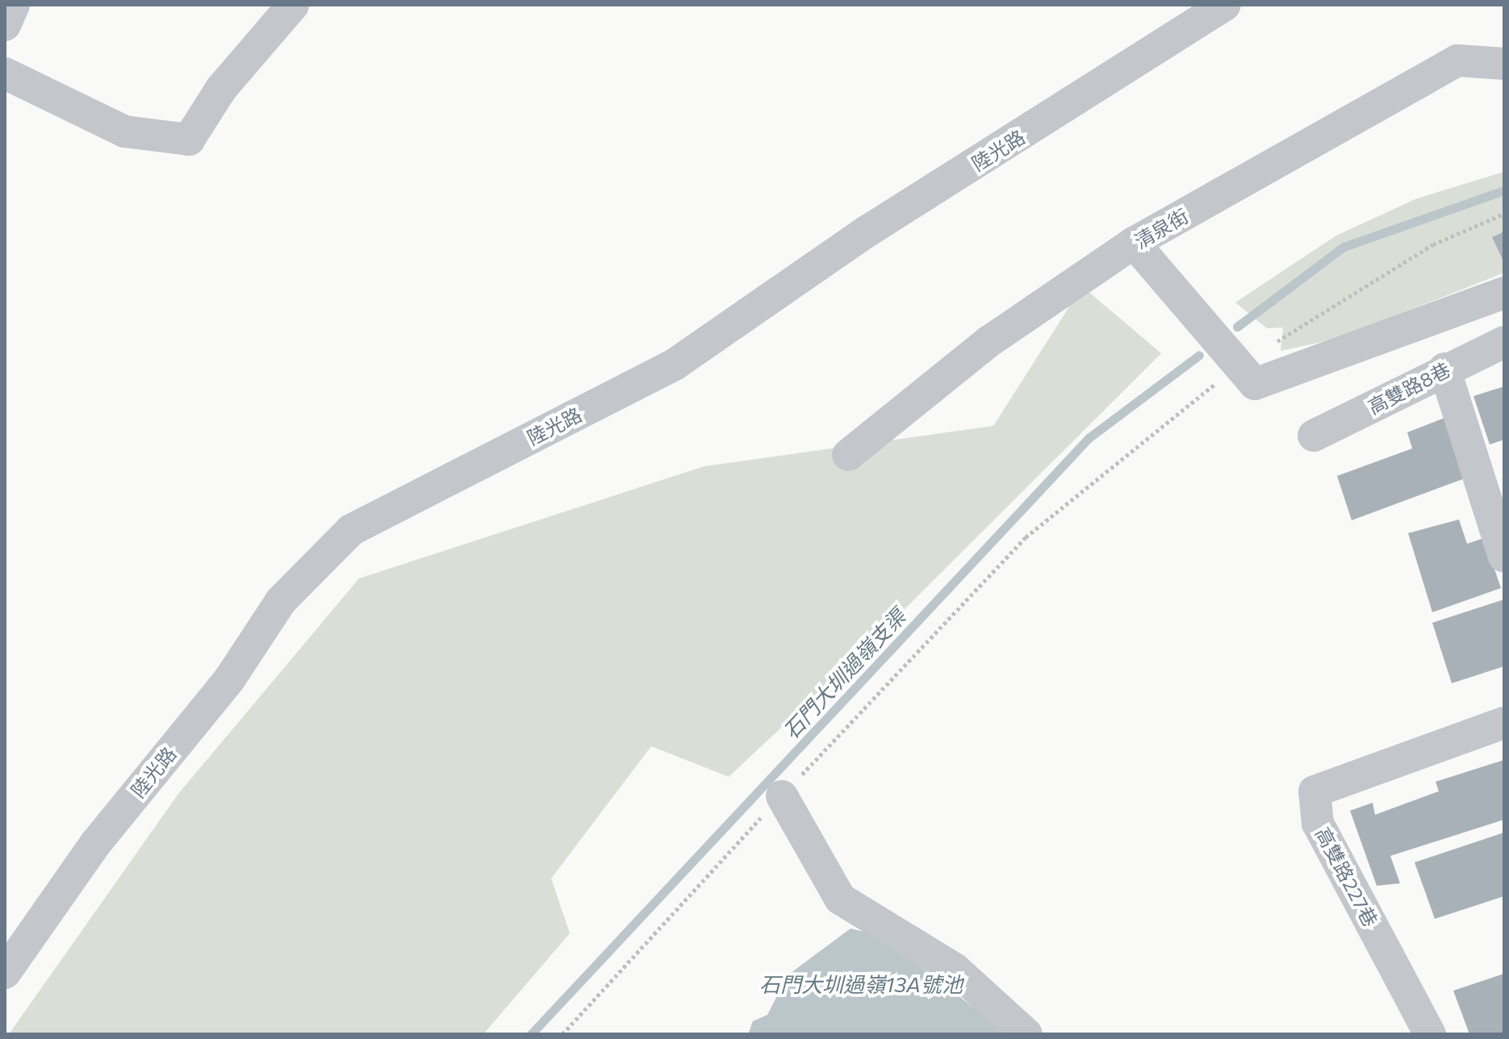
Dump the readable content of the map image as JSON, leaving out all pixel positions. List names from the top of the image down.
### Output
{
  "streets": {
    "street": [
      "陸光路",
      "清泉街",
      "高雙路8巷",
      "高雙路227巷"
    ]
  },
  "water": ["石門大圳過嶺支渠", "石門大圳過嶺13A號池"]
}
